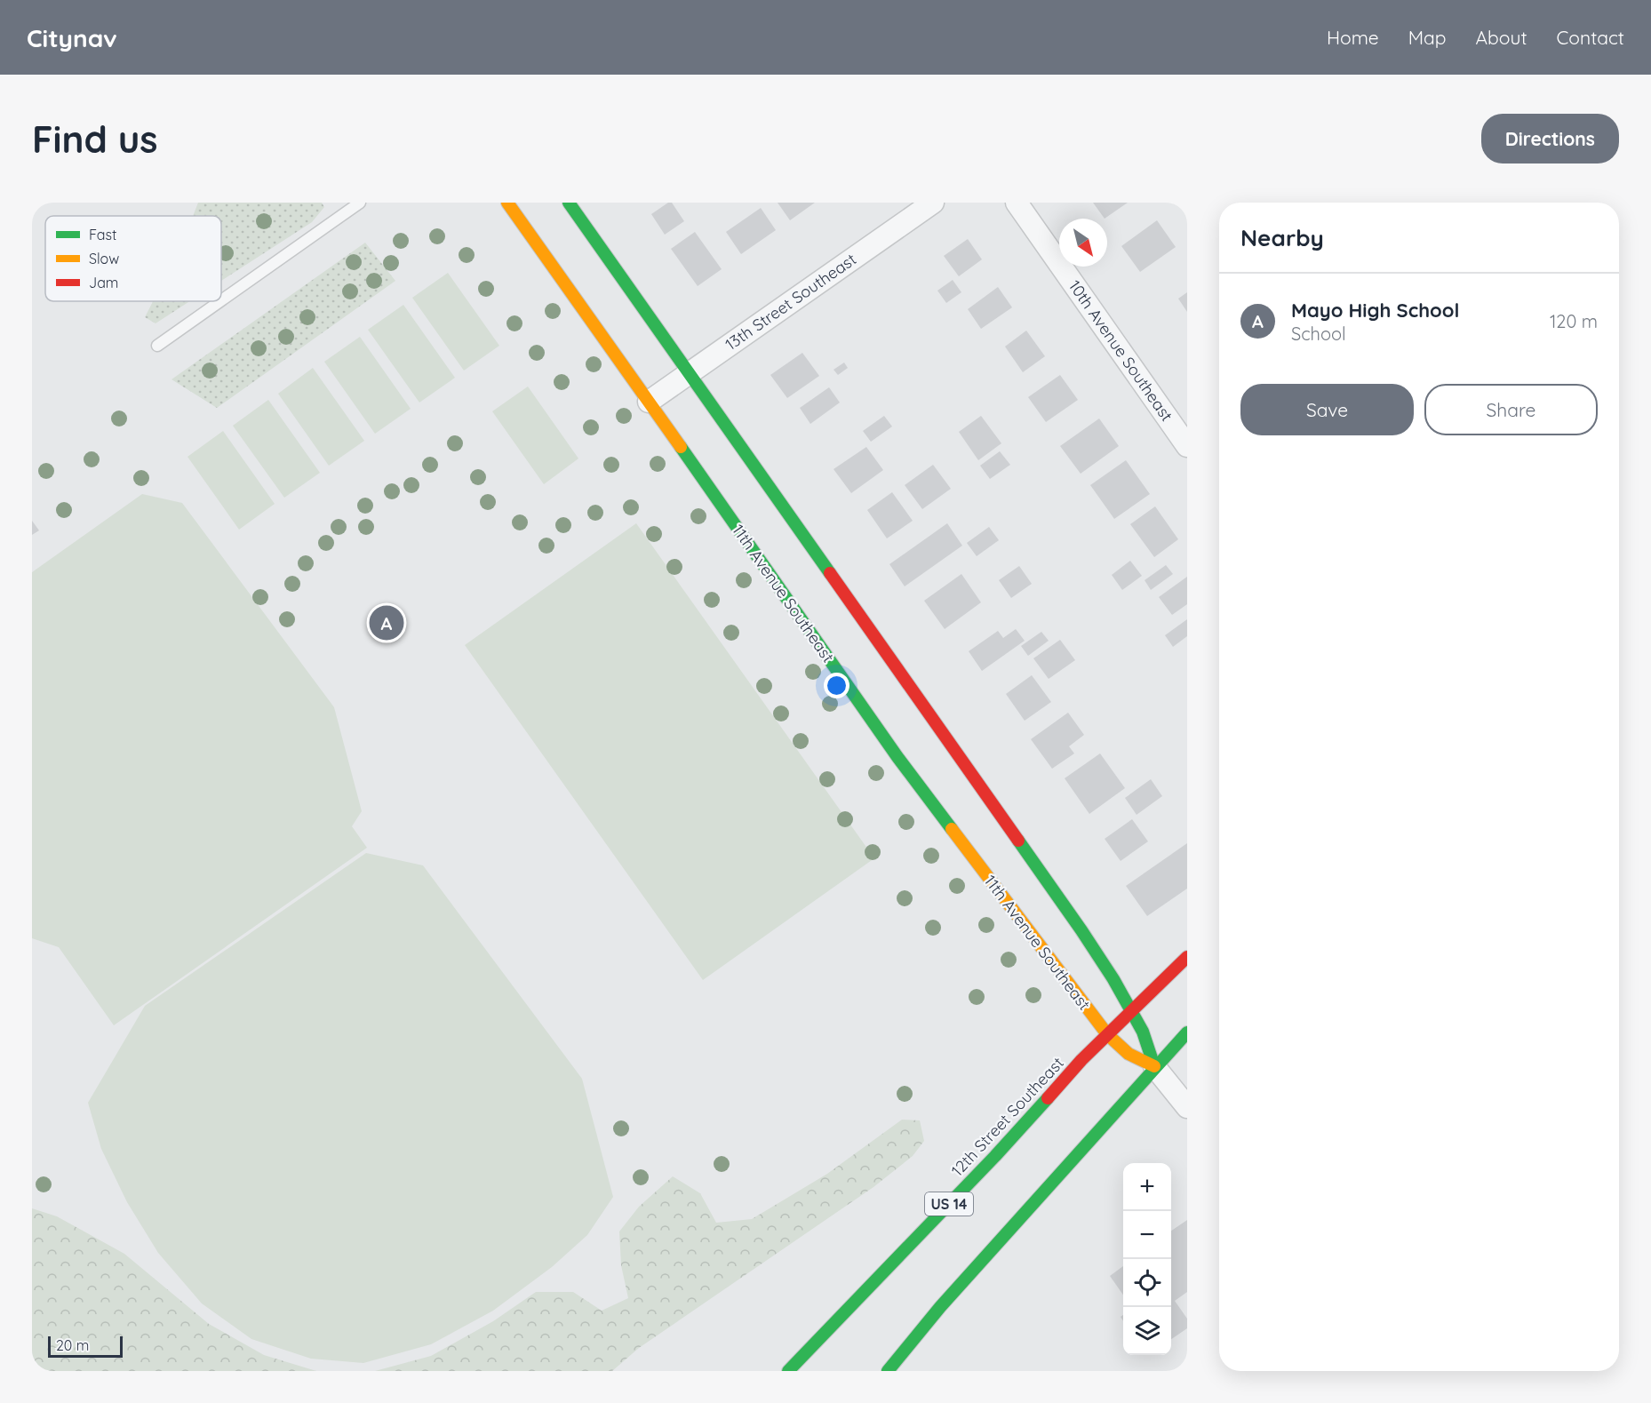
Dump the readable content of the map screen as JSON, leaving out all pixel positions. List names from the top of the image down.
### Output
{
  "streets": {
    "main road": ["11th Avenue Southeast", "12th Street Southeast", "US 14"],
    "street": ["13th Street Southeast", "10th Avenue Southeast"]
  },
  "crossings": [
    ["13th Street Southeast", "11th Avenue Southeast"],
    ["11th Avenue Southeast", "12th Street Southeast"]
  ],
  "legend": ["Fast", "Slow", "Jam"],
  "scale_bar": "20 m",
  "north": "bottom right",
  "page": {
    "header": "Citynav",
    "nav": [
      "Home",
      "Map",
      "About",
      "Contact"
    ],
    "buttons": [
      "Directions",
      ["Save", "Share"]
    ],
    "title": "Find us",
    "heading": "Nearby",
    "list": [
      {
        "mark": "A",
        "name": "Mayo High School",
        "note": "School",
        "value": "120 m"
      }
    ],
    "pins": "A",
    "map_buttons": ["+", "−"],
    "scale": "20 m"
  }
}
